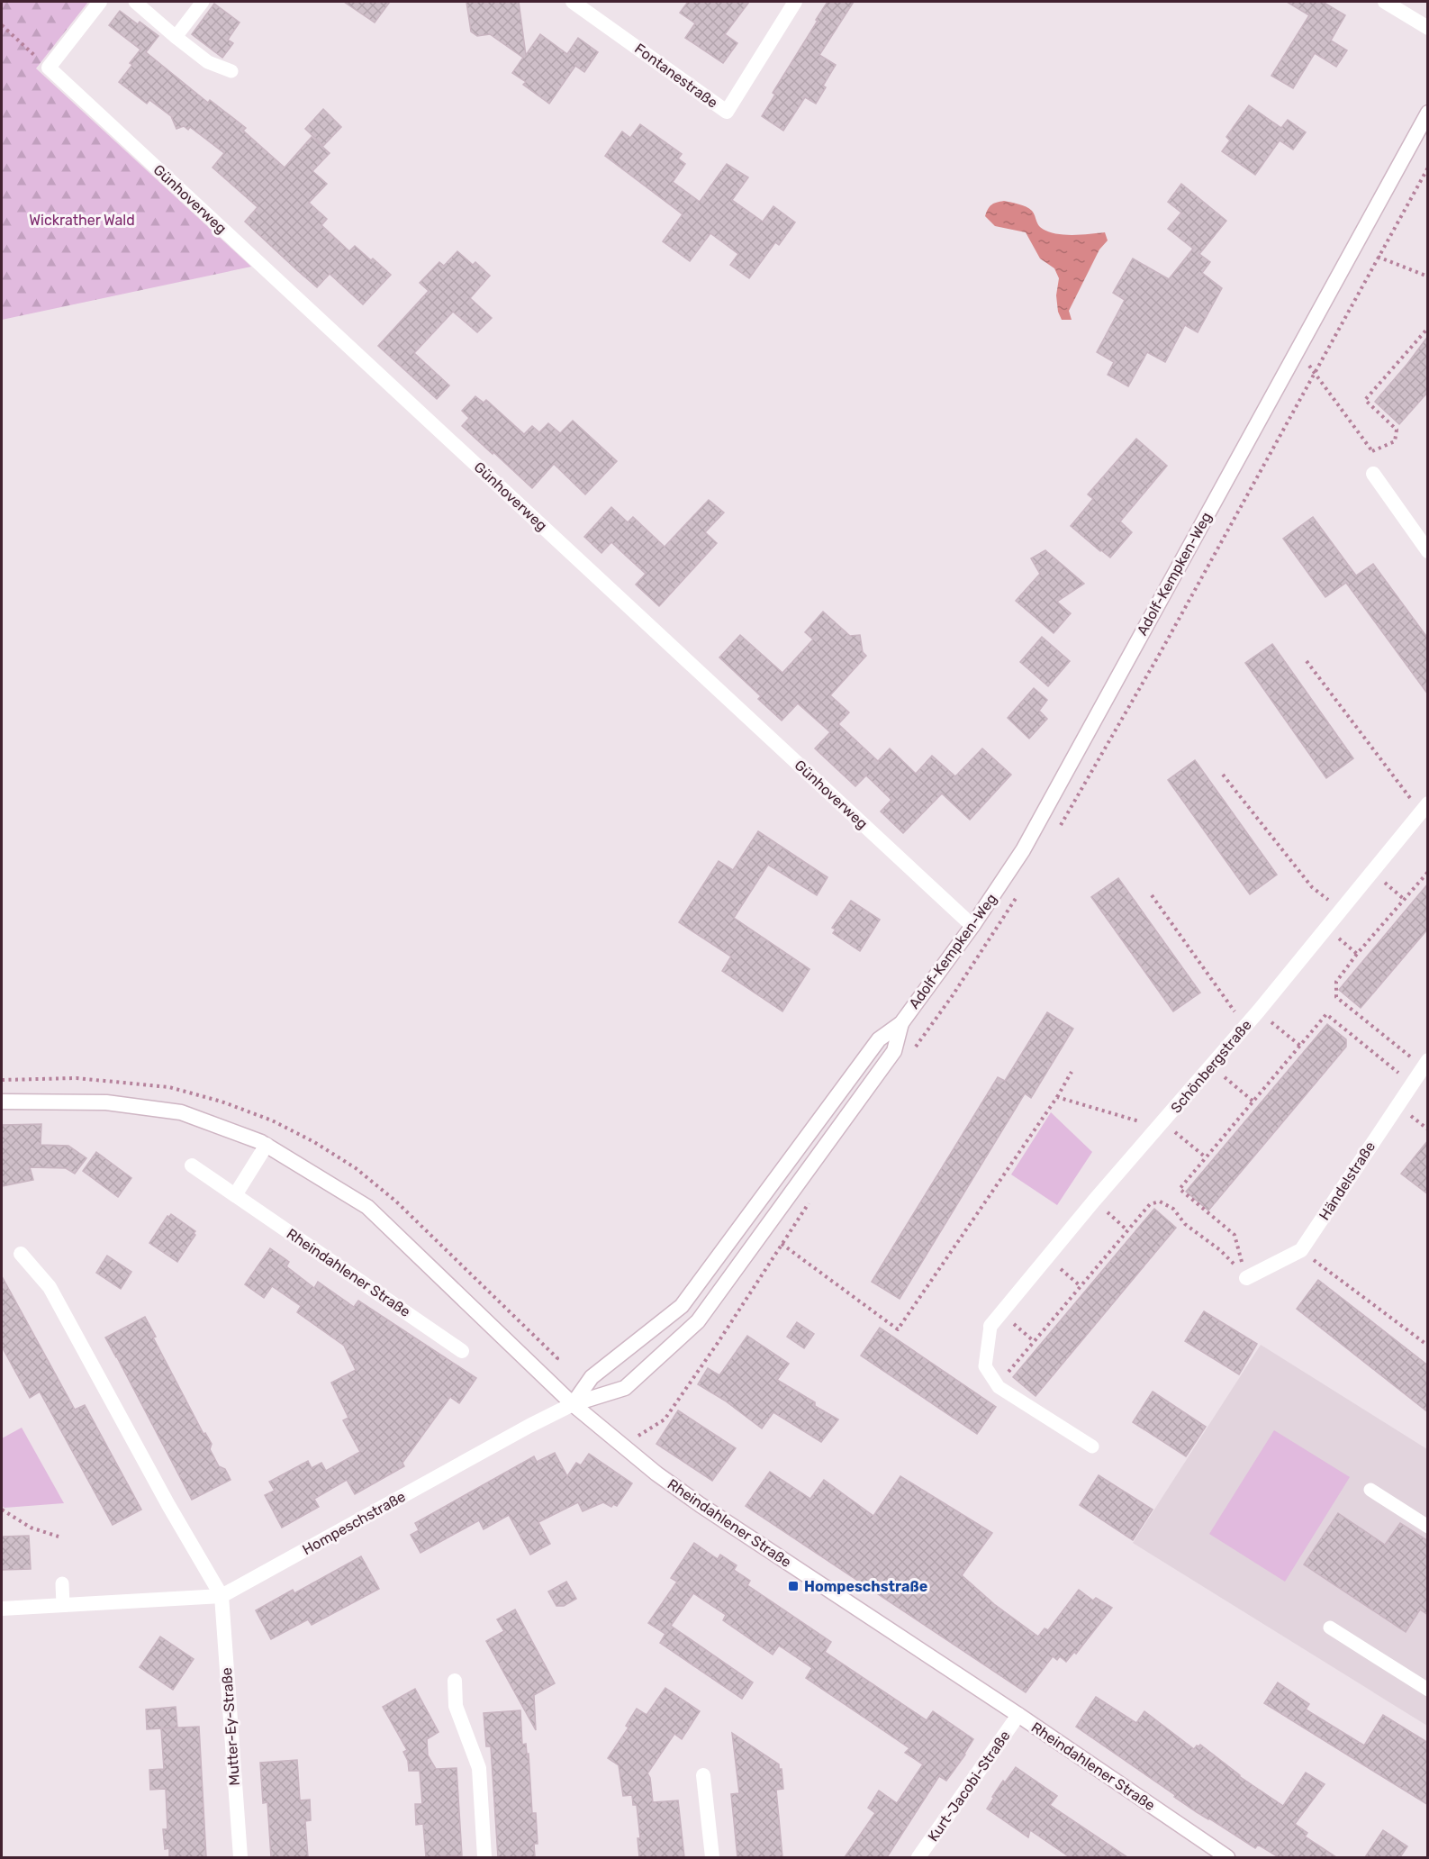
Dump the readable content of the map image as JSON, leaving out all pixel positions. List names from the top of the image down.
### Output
{
  "streets": {
    "street": [
      "Fontanestraße",
      "Günhoverweg",
      "Adolf-Kempken-Weg",
      "Schönbergstraße",
      "Händelstraße",
      "Rheindahlener Straße",
      "Hompeschstraße",
      "Mutter-Ey-Straße",
      "Kurt-Jacobi-Straße"
    ]
  },
  "crossings": [
    ["Günhoverweg", "Adolf-Kempken-Weg"],
    ["Adolf-Kempken-Weg", "Rheindahlener Straße"],
    ["Adolf-Kempken-Weg", "Hompeschstraße"],
    ["Rheindahlener Straße", "Hompeschstraße"],
    ["Rheindahlener Straße", "Kurt-Jacobi-Straße"],
    ["Hompeschstraße", "Mutter-Ey-Straße"]
  ],
  "parks": ["Wickrather Wald"],
  "places": {
    "transit": ["Hompeschstraße"]
  }
}
